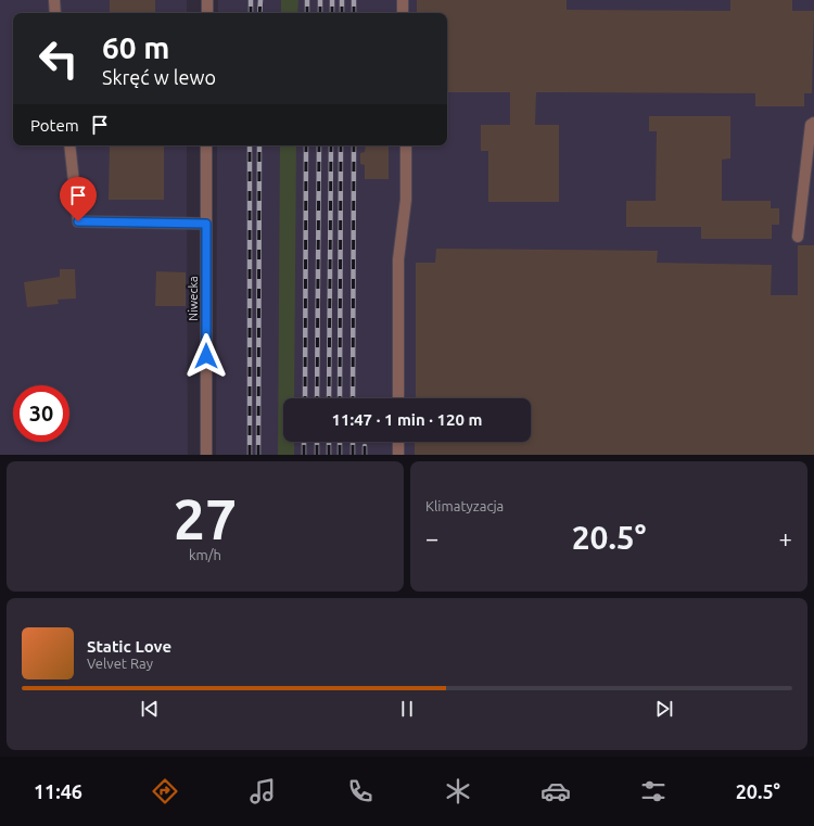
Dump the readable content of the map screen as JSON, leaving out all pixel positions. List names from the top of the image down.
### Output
{
  "streets": {
    "street": ["Niwecka"]
  },
  "page": {
    "turn": ["60 m", "Skręć w lewo"],
    "then": "Potem",
    "limit": "30",
    "trip": "11:47 · 1 min · 120 m",
    "tile": [
      ["27", "km/h"],
      "Klimatyzacja"
    ],
    "heat": ["−", "20.5°", "+"],
    "song": ["Static Love", "Velvet Ray"],
    "tabs": ["11:46", "20.5°"]
  }
}
